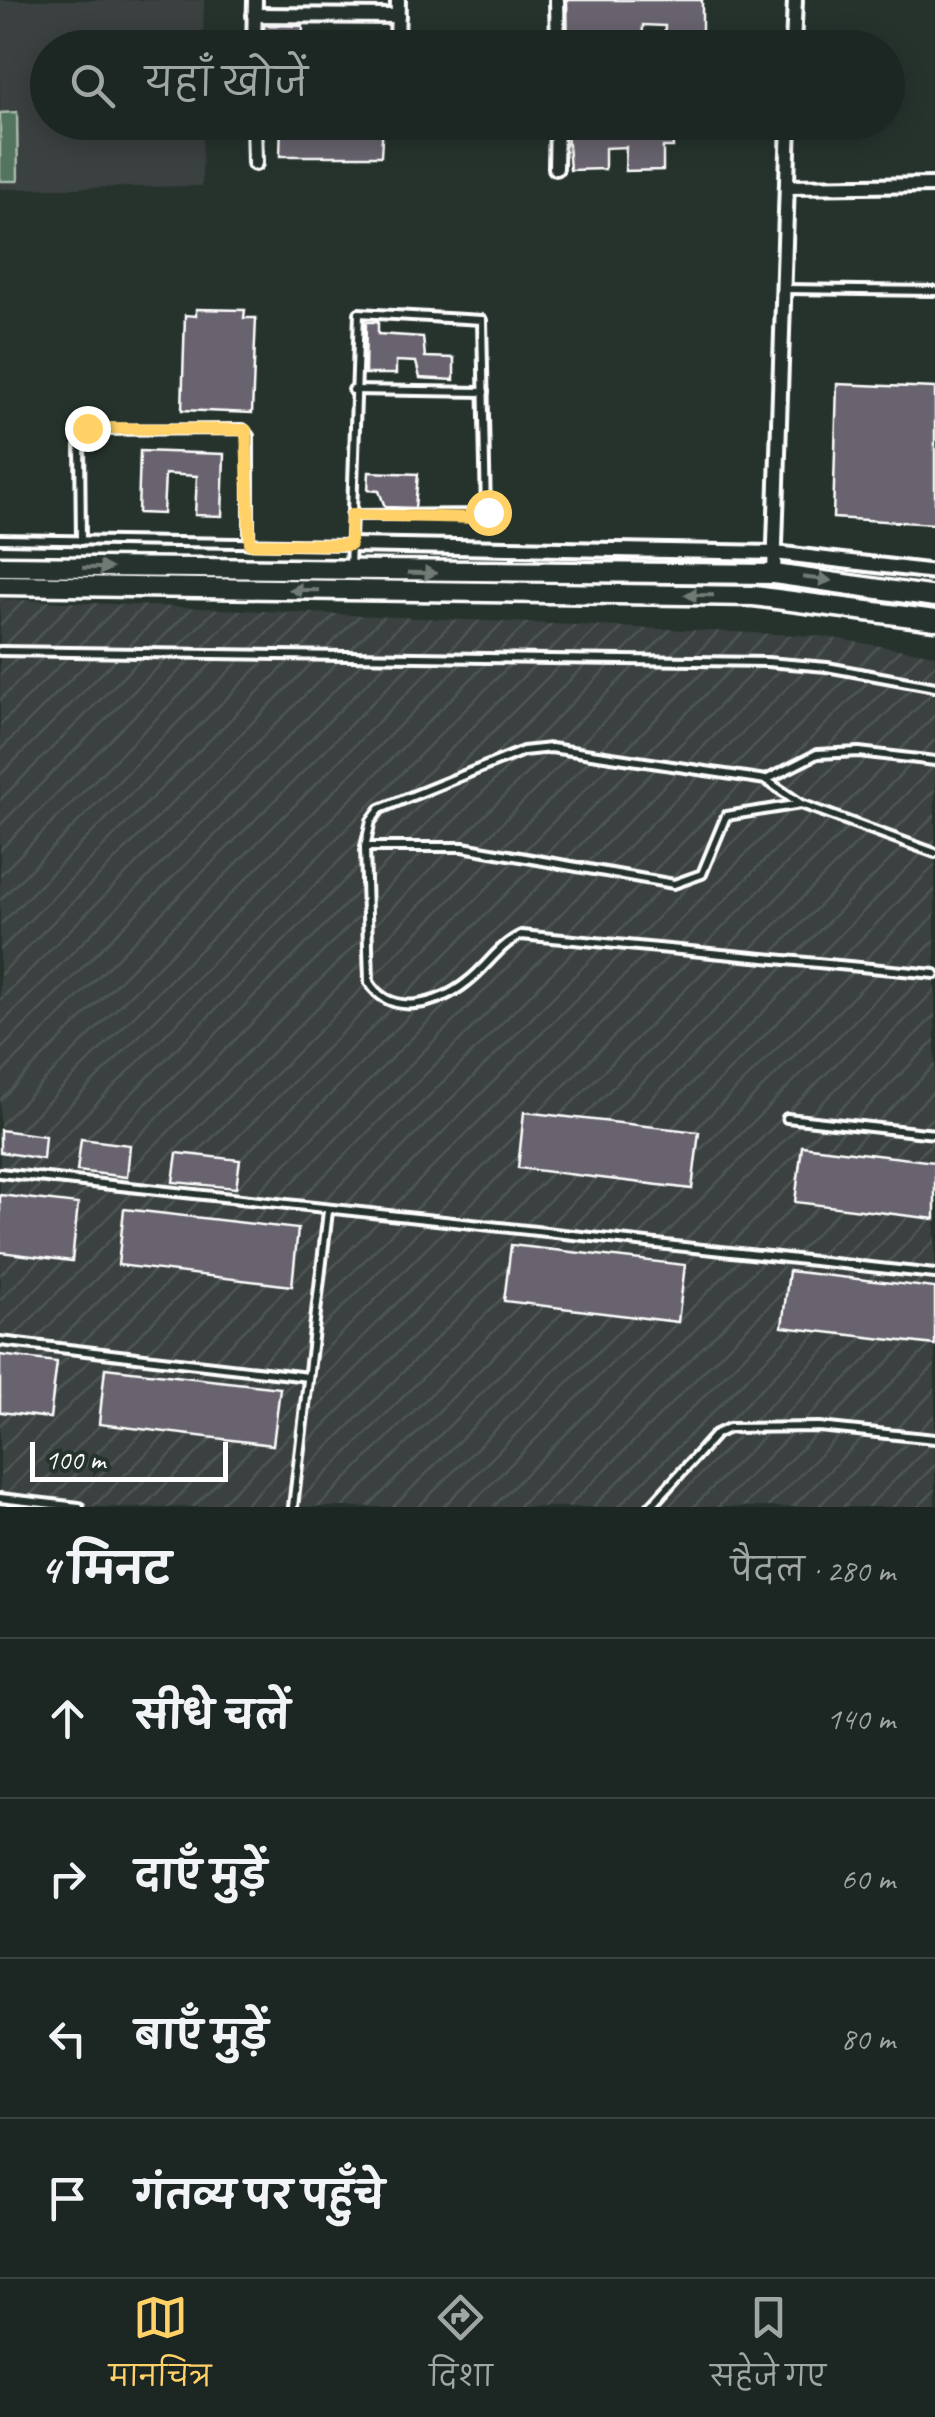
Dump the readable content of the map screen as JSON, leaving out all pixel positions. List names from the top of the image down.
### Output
{
  "scale_bar": "100 m",
  "page": {
    "search": "यहाँ खोजें",
    "scale": "100 m",
    "heading": ["4 मिनट", "पैदल · 280 m"],
    "list": [
      ["सीधे चलें", "140 m"],
      ["दाएँ मुड़ें", "60 m"],
      ["बाएँ मुड़ें", "80 m"],
      "गंतव्य पर पहुँचे"
    ],
    "nav": ["मानचित्र", "दिशा", "सहेजे गए"]
  }
}
